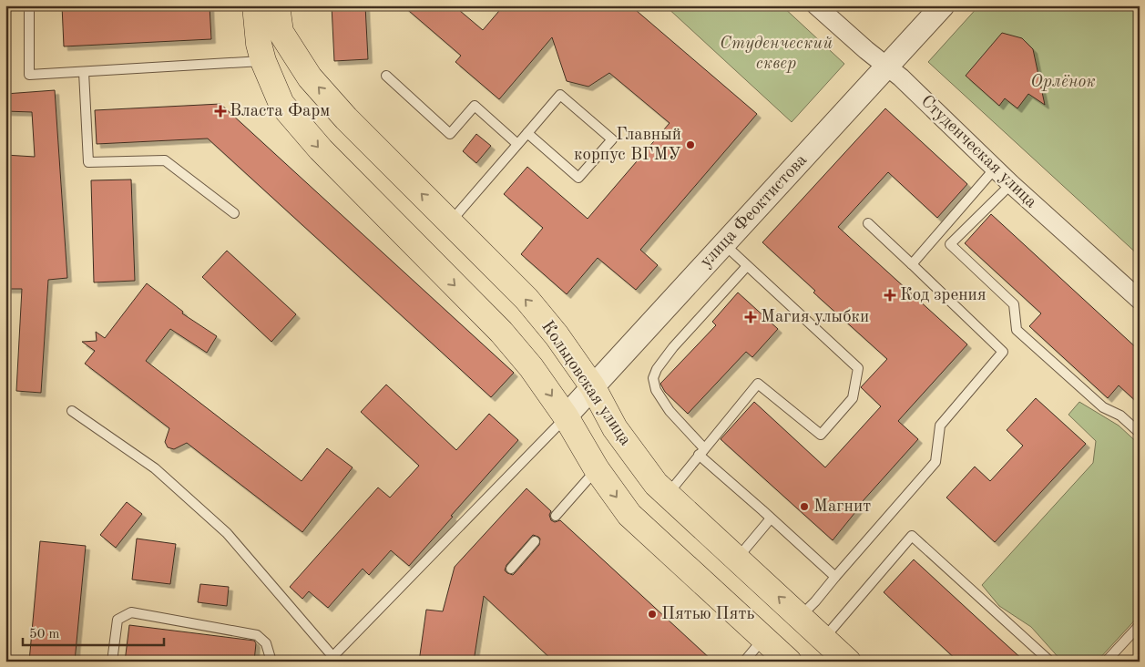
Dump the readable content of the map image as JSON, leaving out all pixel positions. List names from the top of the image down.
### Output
{
  "streets": {
    "main road": ["Кольцовская улица"],
    "street": ["Студенческая улица", "улица Феоктистова"]
  },
  "crossings": [
    ["Студенческая улица", "улица Феоктистова"],
    ["улица Феоктистова", "Кольцовская улица"]
  ],
  "parks": ["Студенческий сквер", "Орлёнок"],
  "places": {
    "health": ["Власта Фарм", "Код зрения", "Магия улыбки"],
    "other": ["Главный корпус ВГМУ", "Магнит", "Пятью Пять"]
  },
  "scale_bar": "50 m"
}
